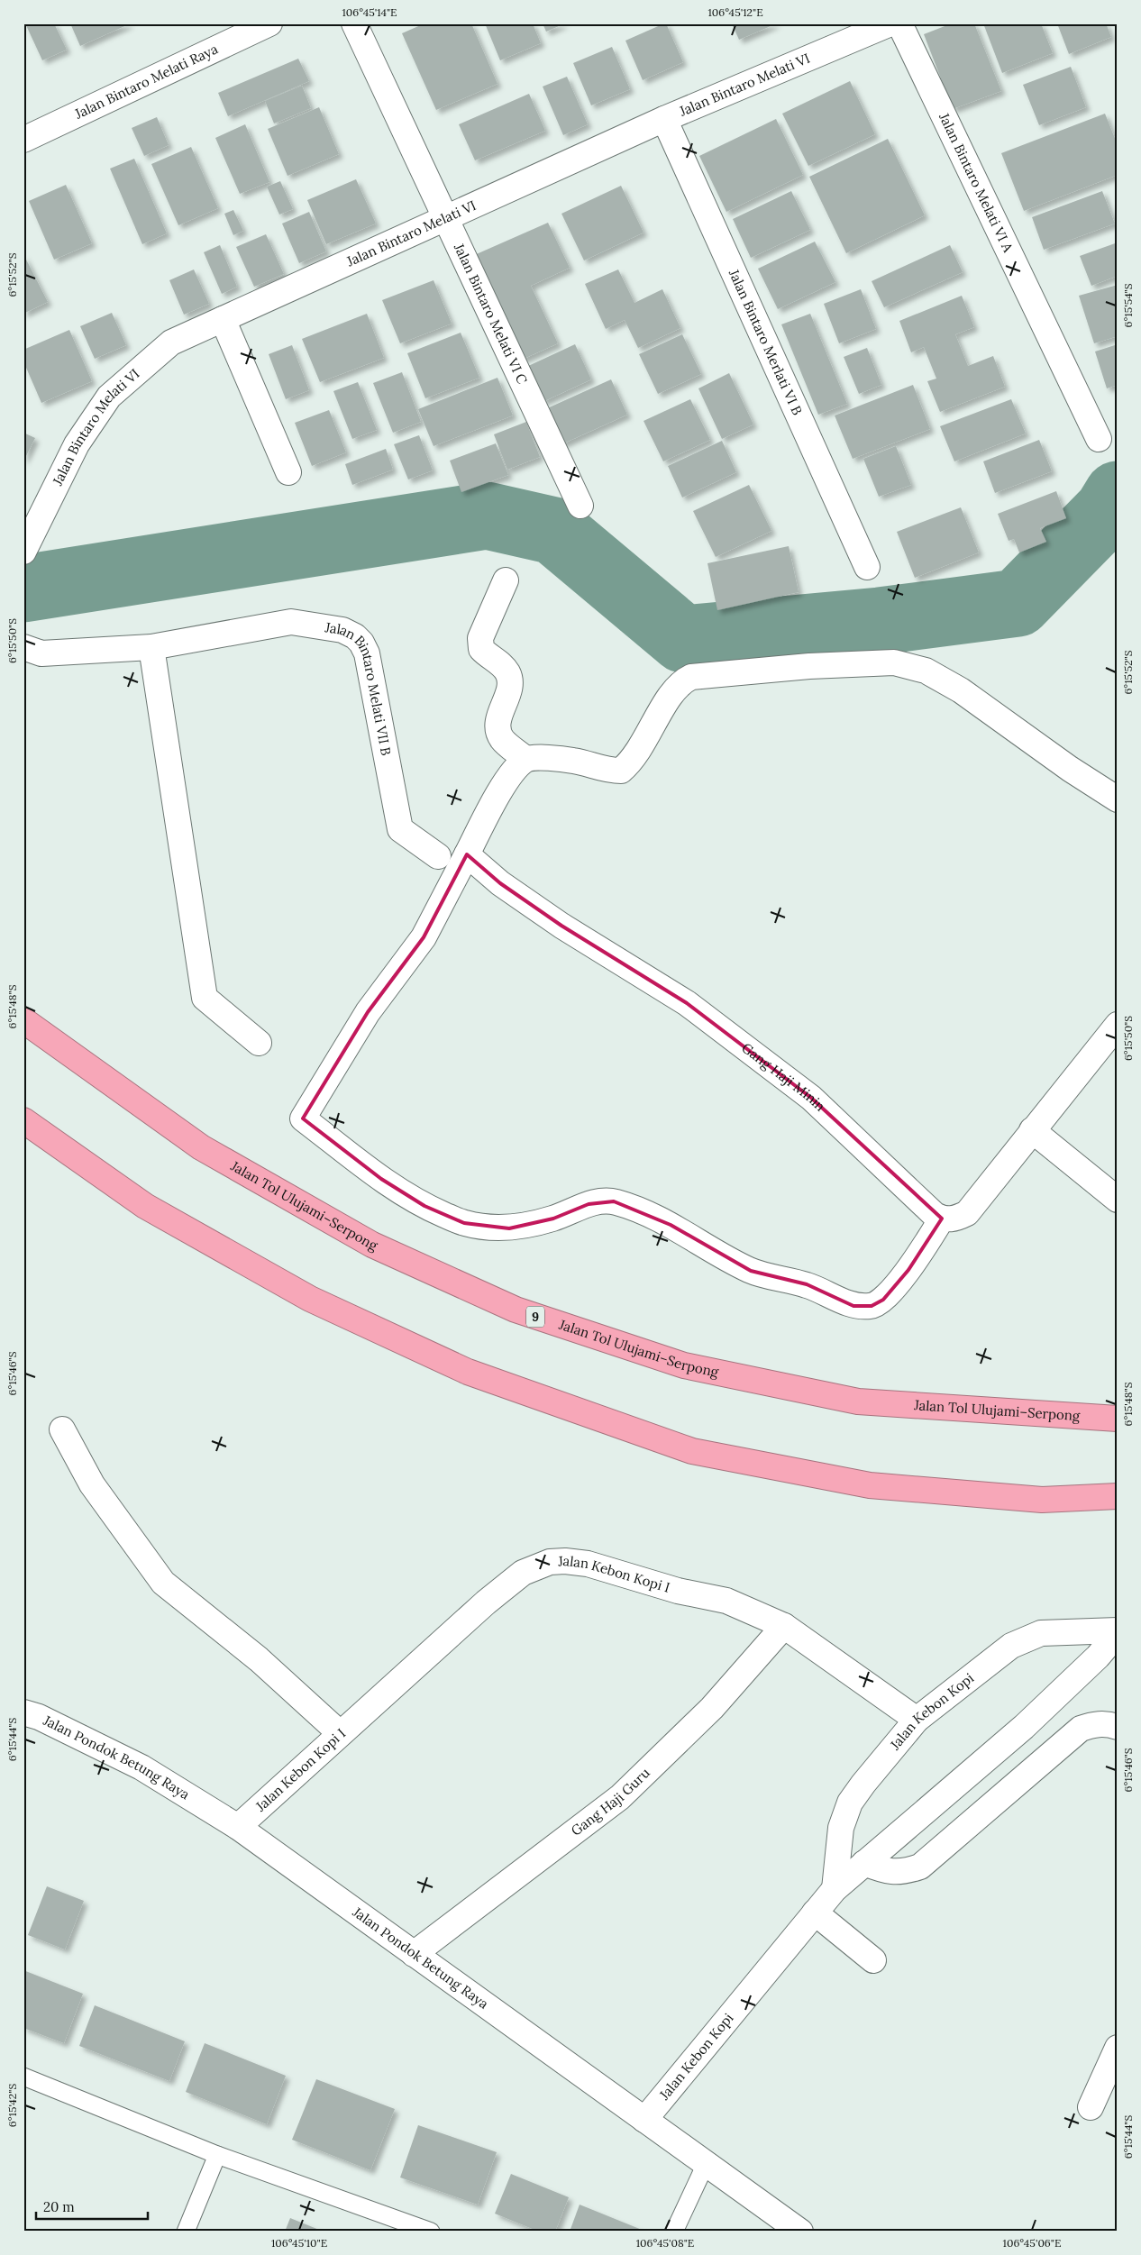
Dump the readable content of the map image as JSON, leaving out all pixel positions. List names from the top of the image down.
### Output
{
  "streets": {
    "highway": ["Jalan Tol Ulujami–Serpong", "9"],
    "street": [
      "Jalan Bintaro Melati Raya",
      "Jalan Bintaro Melati VI",
      "Jalan Bintaro Melati VI A",
      "Jalan Bintaro Melati VI C",
      "Jalan Bintaro Merlati VI B",
      "Jalan Bintaro Melati VII B",
      "Gang Haji Minin",
      "Jalan Kebon Kopi I",
      "Jalan Kebon Kopi",
      "Jalan Pondok Betung Raya",
      "Gang Haji Guru"
    ]
  },
  "crossings": [
    ["Jalan Bintaro Melati VI", "Jalan Bintaro Melati VI C"],
    ["Jalan Bintaro Melati VI", "Jalan Bintaro Merlati VI B"],
    ["Jalan Kebon Kopi I", "Jalan Kebon Kopi"],
    ["Jalan Kebon Kopi I", "Jalan Pondok Betung Raya"],
    ["Jalan Kebon Kopi I", "Gang Haji Guru"],
    ["Jalan Kebon Kopi", "Jalan Pondok Betung Raya"],
    ["Jalan Pondok Betung Raya", "Gang Haji Guru"]
  ],
  "scale_bar": "20 m",
  "coordinates": [
    "106°45'14\"E",
    "106°45'12\"E",
    "6°15'52\"S",
    "6°15'54\"S",
    "6°15'50\"S",
    "6°15'48\"S",
    "6°15'46\"S",
    "6°15'44\"S",
    "6°15'42\"S",
    "106°45'10\"E",
    "106°45'08\"E",
    "106°45'06\"E"
  ]
}
